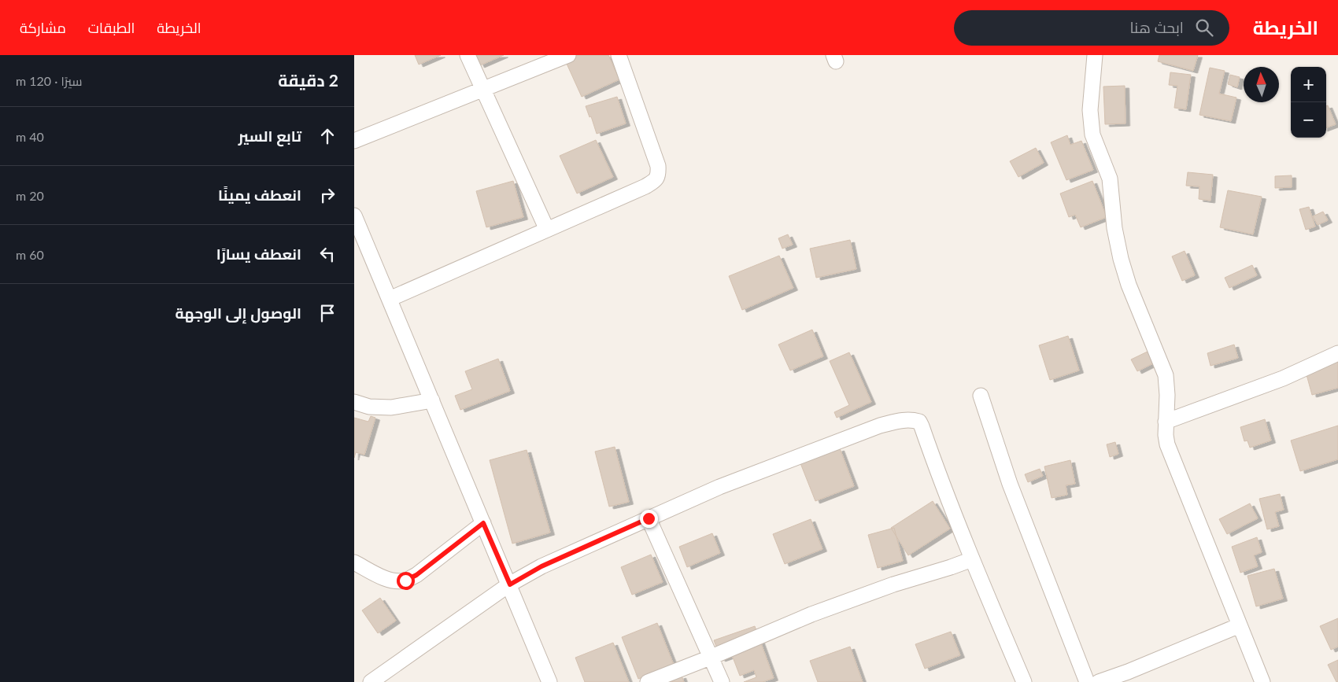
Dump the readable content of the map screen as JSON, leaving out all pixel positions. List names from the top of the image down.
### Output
{
  "north": "top",
  "page": {
    "header": "الخريطة",
    "search": "ابحث هنا",
    "nav": ["الخريطة", "الطبقات", "مشاركة"],
    "heading": ["2 دقيقة", "سيرًا · 120 m"],
    "map_buttons": ["+", "−"],
    "list": [
      ["تابع السير", "40 m"],
      ["انعطف يمينًا", "20 m"],
      ["انعطف يسارًا", "60 m"],
      "الوصول إلى الوجهة"
    ]
  }
}
